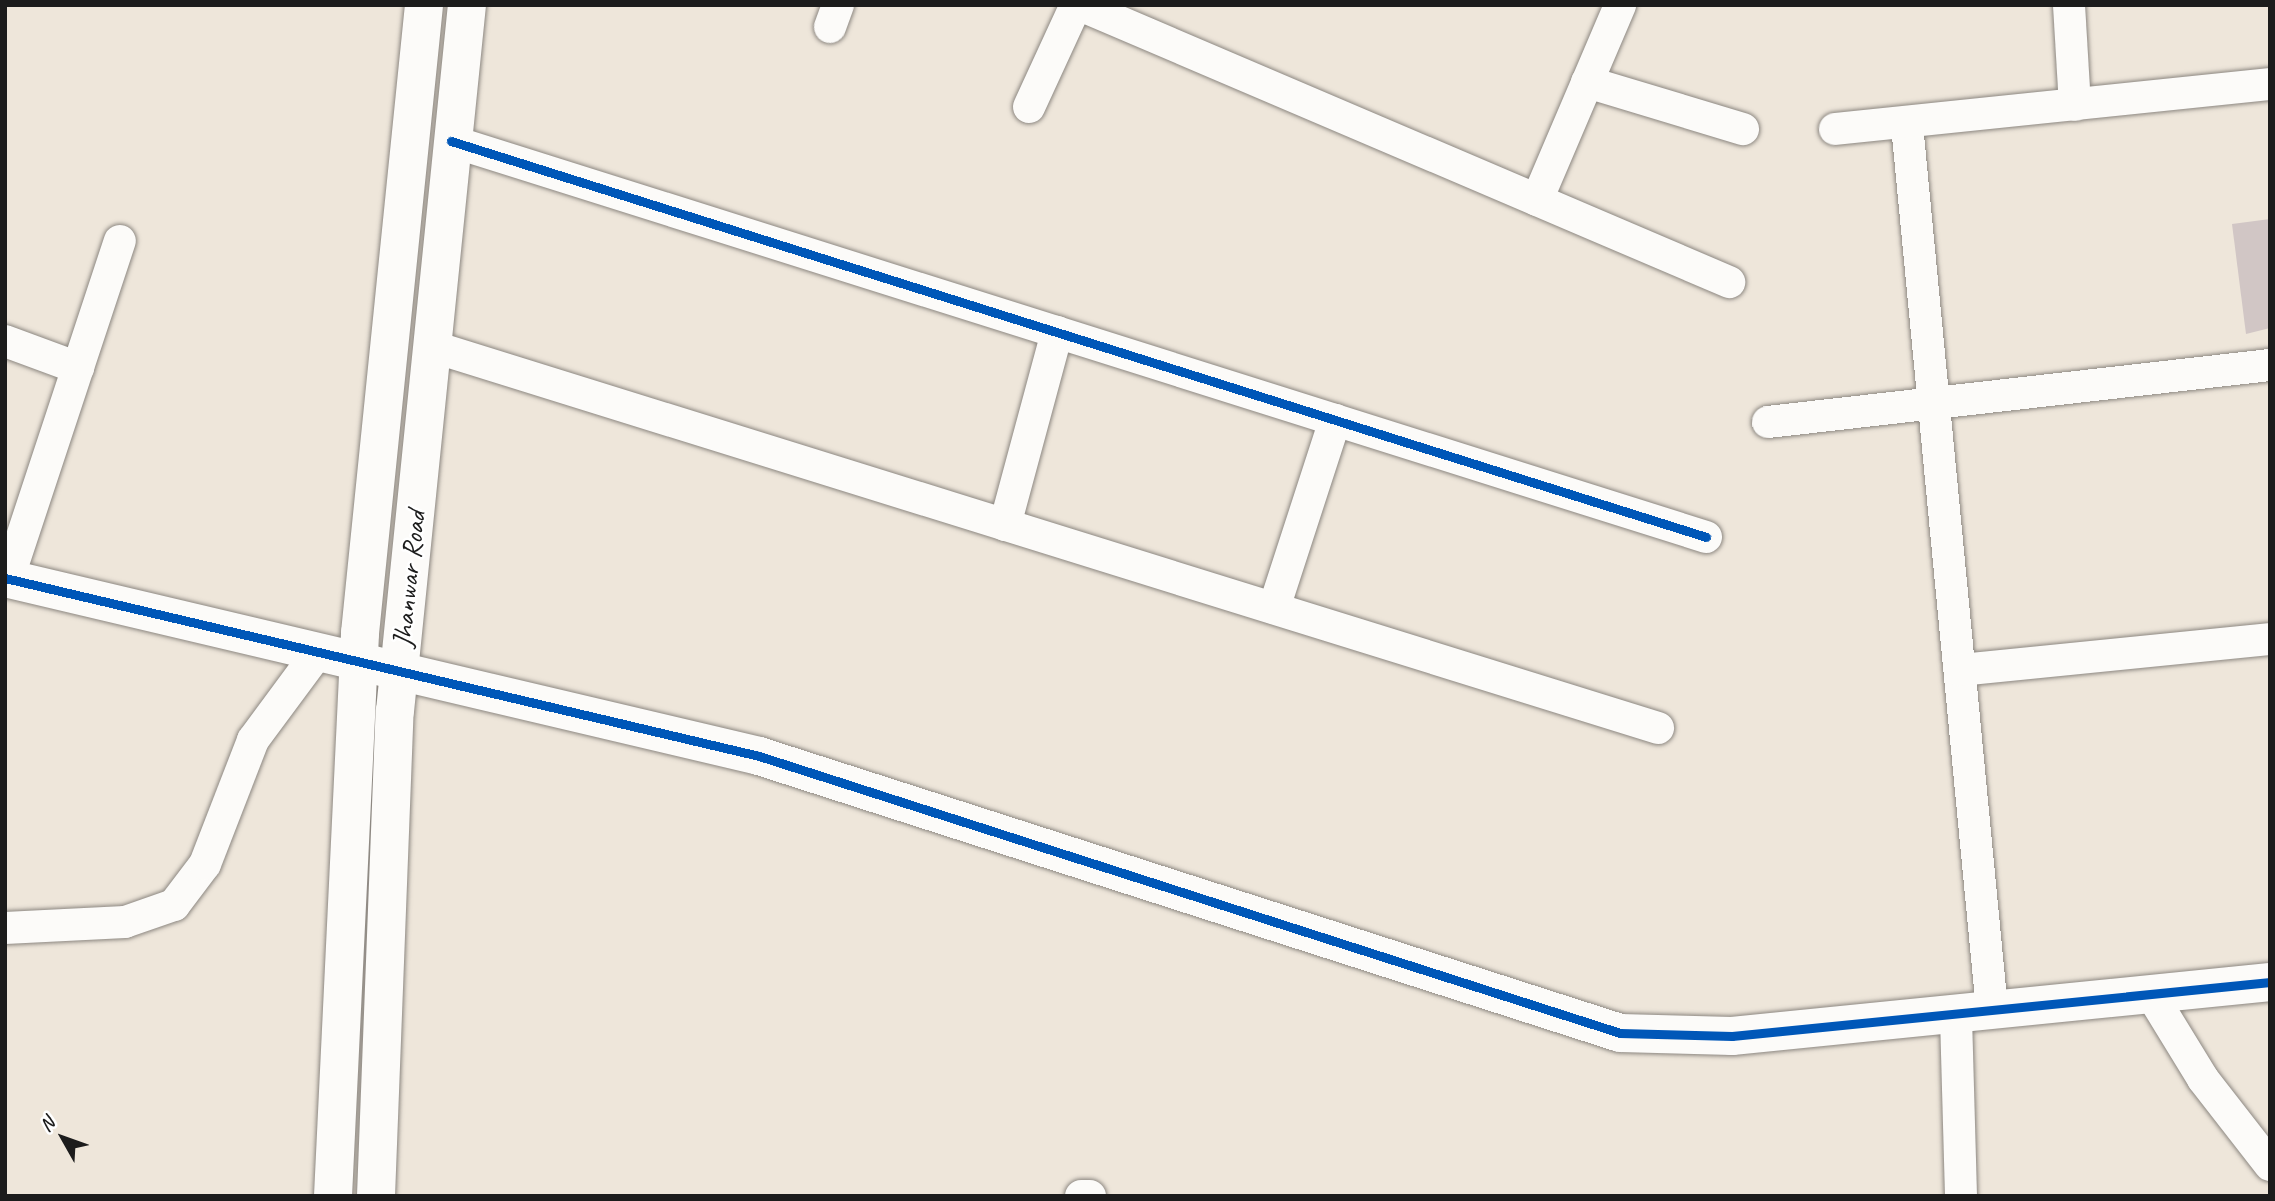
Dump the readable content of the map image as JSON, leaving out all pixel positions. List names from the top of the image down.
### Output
{
  "streets": {
    "street": ["Jhanwar Road"]
  },
  "north": "top left"
}
